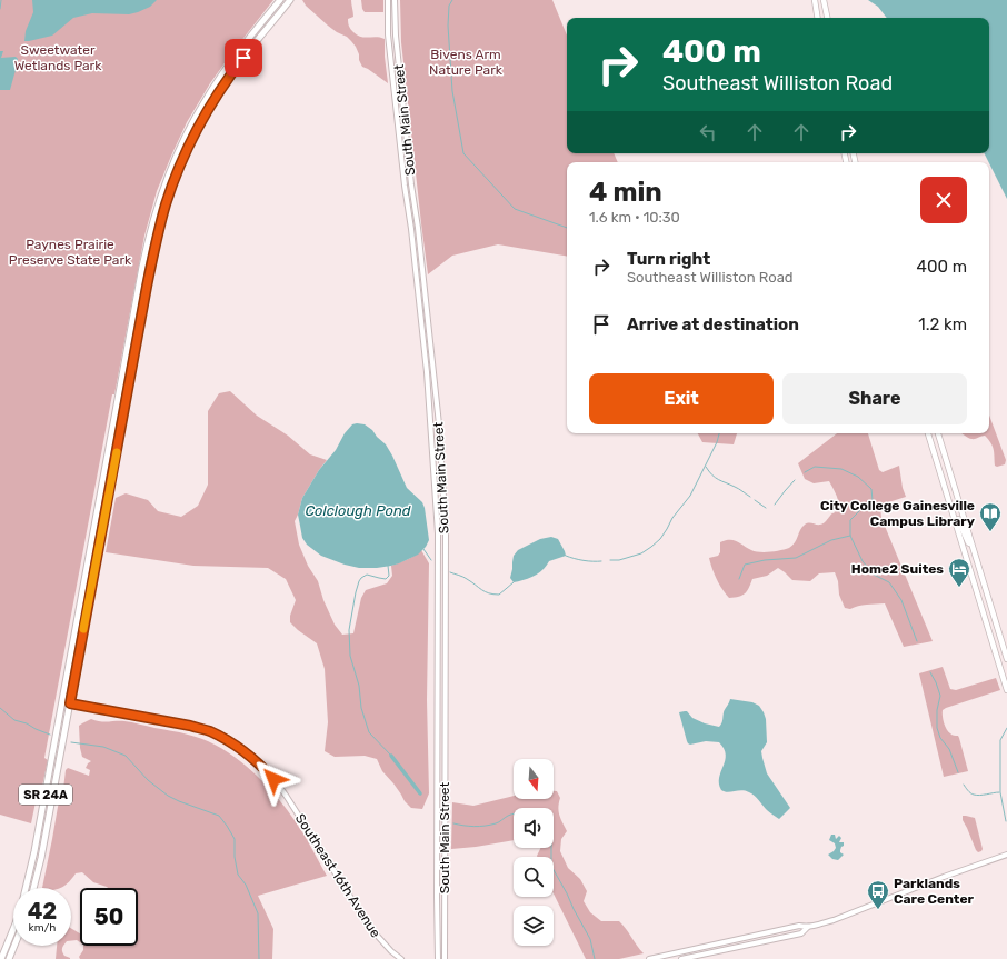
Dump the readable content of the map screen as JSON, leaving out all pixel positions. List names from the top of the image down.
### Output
{
  "streets": {
    "highway": ["SR 24A"],
    "main road": ["South Main Street", "Southeast 16th Avenue"]
  },
  "crossings": [
    ["SR 24A", "Southeast 16th Avenue"]
  ],
  "water": ["Colclough Pond"],
  "parks": ["Sweetwater Wetlands Park", "Bivens Arm Nature Park", "Paynes Prairie Preserve State Park"],
  "places": {
    "library": ["City College Gainesville Campus Library"],
    "hotel": ["Home2 Suites"],
    "bus stop": ["Parklands Care Center"]
  },
  "north": "bottom",
  "page": {
    "turn": ["400 m", "Southeast Williston Road"],
    "heading": ["4 min", "1.6 km · 10:30"],
    "list": [
      {
        "name": "Turn right",
        "note": "Southeast Williston Road",
        "value": "400 m"
      },
      {
        "name": "Arrive at destination",
        "value": "1.2 km"
      }
    ],
    "buttons": ["Exit", "Share"],
    "speed": "42 km/h",
    "limit": "50"
  }
}
